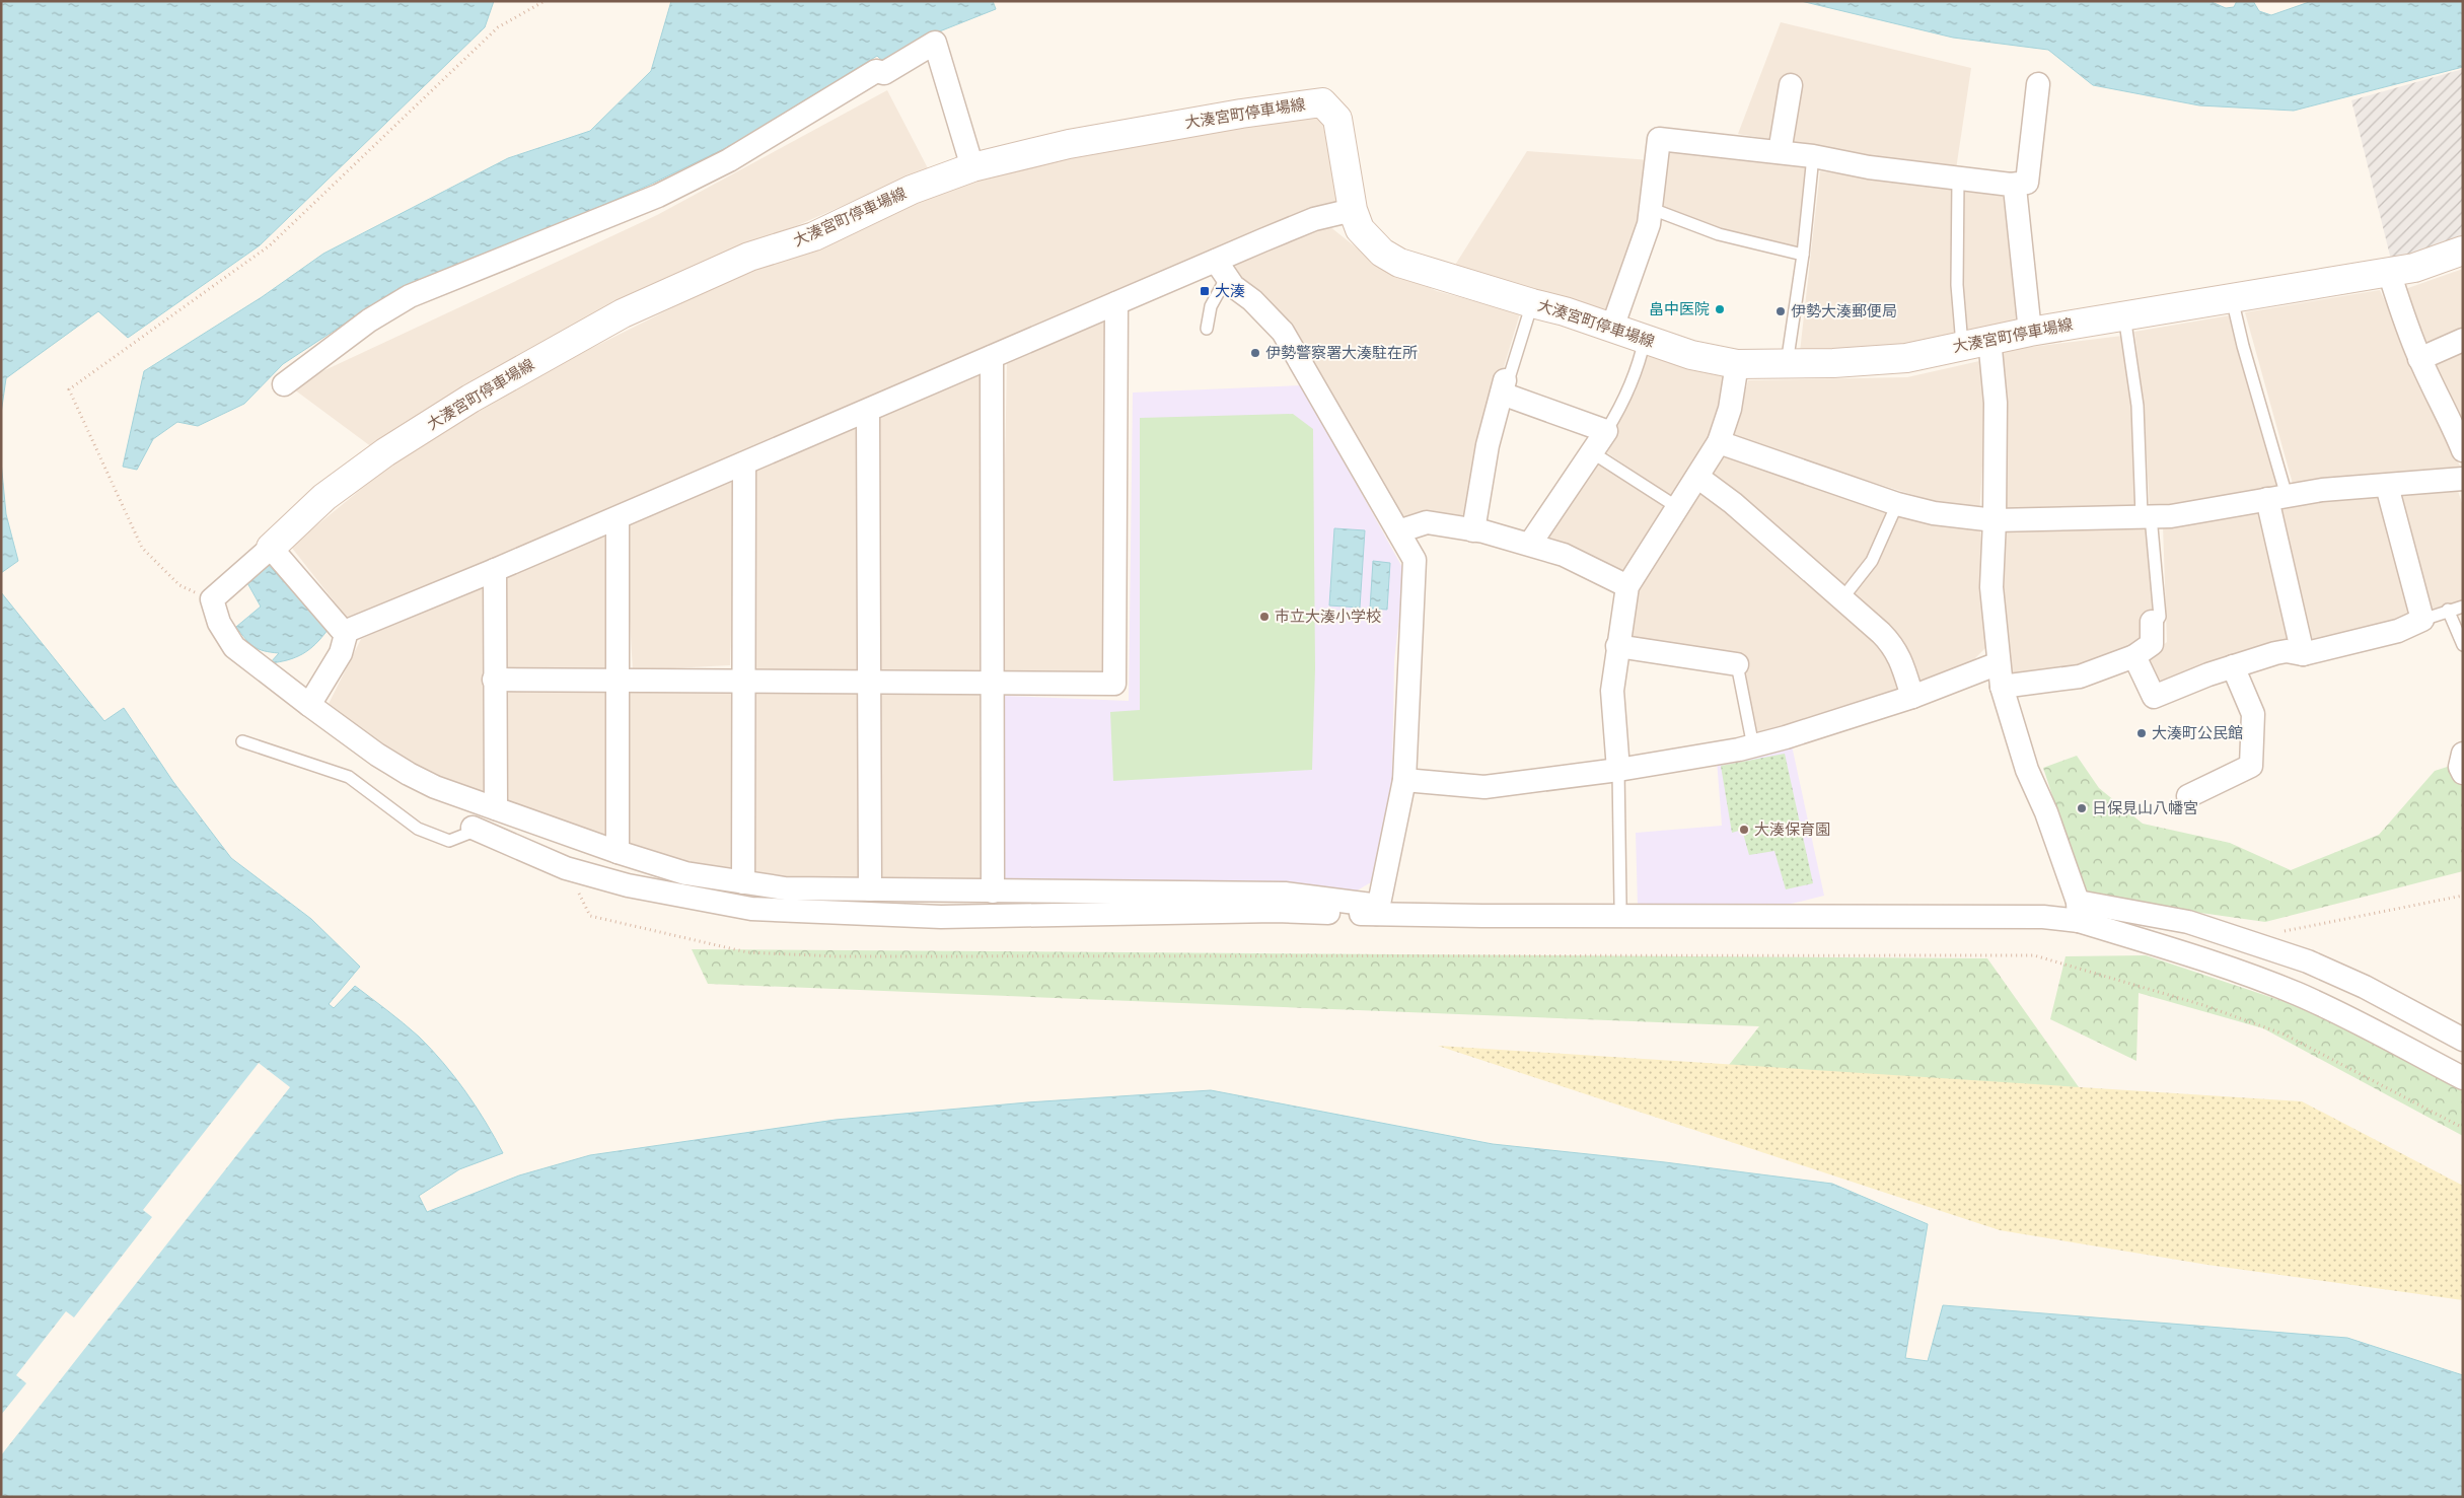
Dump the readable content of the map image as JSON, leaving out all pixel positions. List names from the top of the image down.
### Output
{
  "streets": {
    "main road": ["大湊宮町停車場線"]
  },
  "places": {
    "transit": ["大湊"],
    "other": [
      "畠中医院",
      "伊勢大湊郵便局",
      "伊勢警察署大湊駐在所",
      "市立大湊小学校",
      "大湊町公民館",
      "日保見山八幡宮",
      "大湊保育園"
    ]
  }
}
